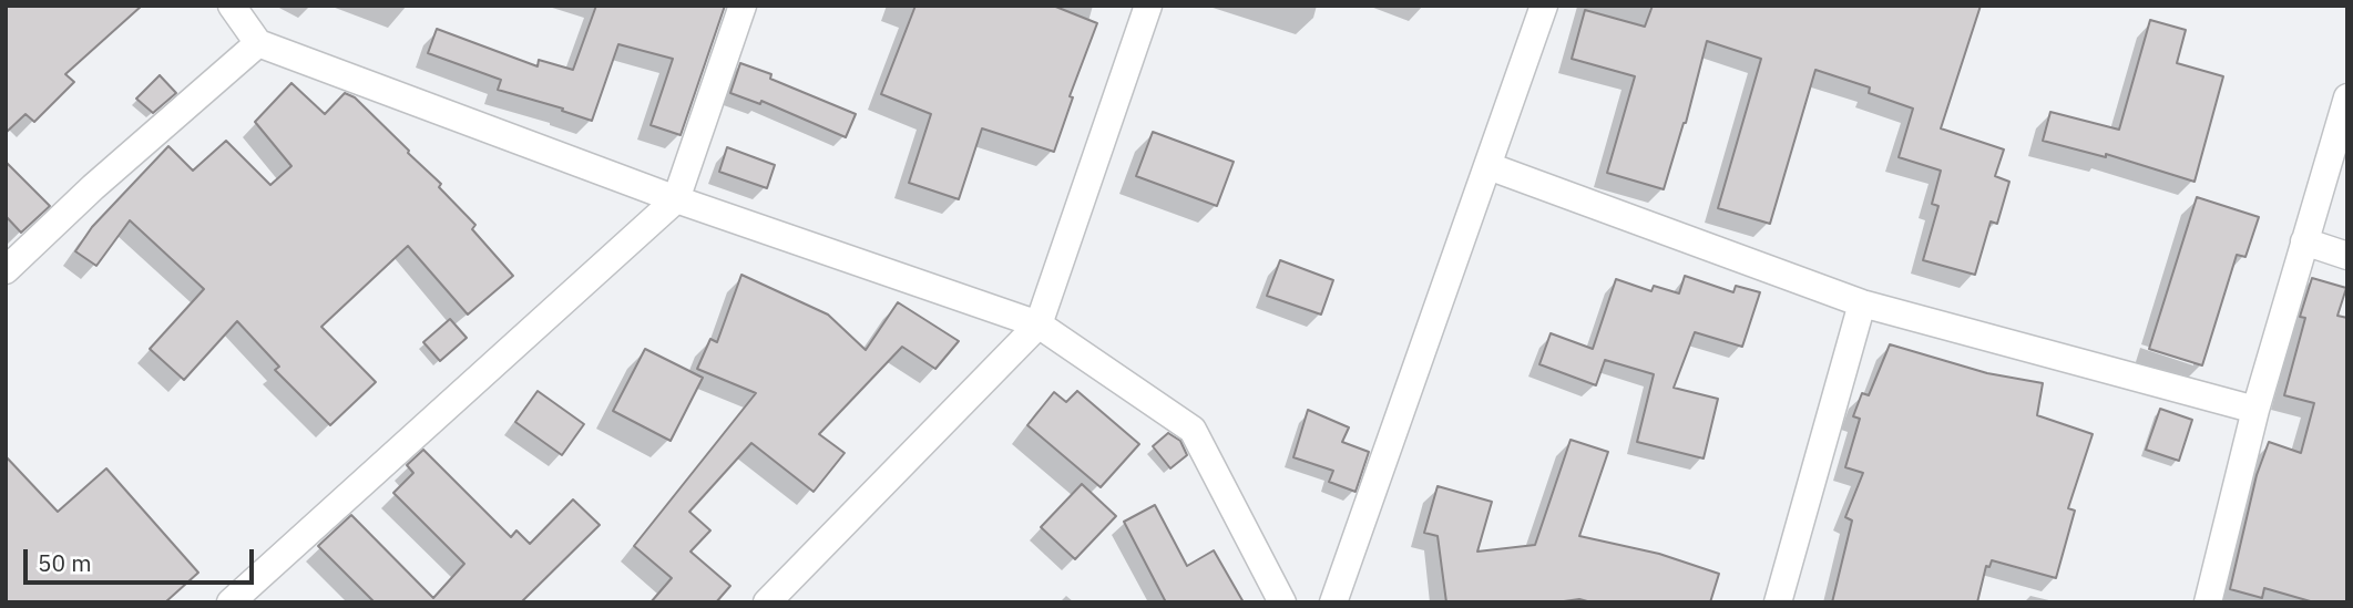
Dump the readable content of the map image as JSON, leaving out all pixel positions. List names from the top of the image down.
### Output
{
  "scale_bar": "50 m"
}
